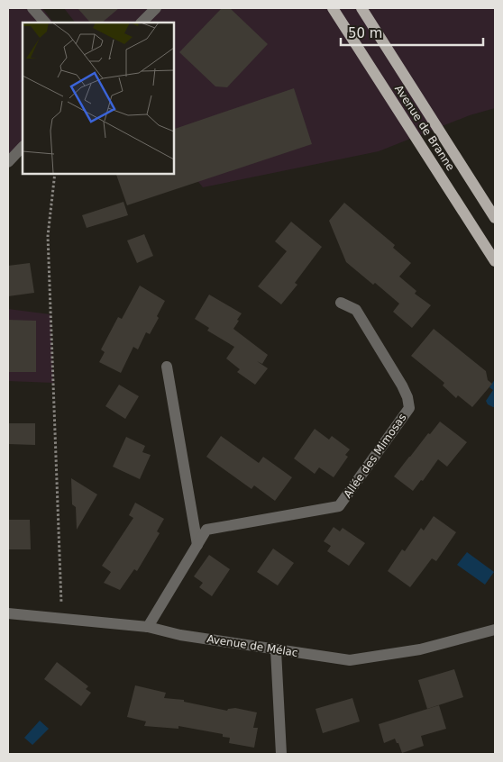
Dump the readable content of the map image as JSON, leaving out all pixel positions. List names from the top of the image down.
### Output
{
  "streets": {
    "main road": ["Avenue de Branne"],
    "street": ["Allée des Mimosas", "Avenue de Mélac"]
  },
  "crossings": [
    ["Allée des Mimosas", "Avenue de Mélac"]
  ],
  "scale_bar": "50 m"
}
